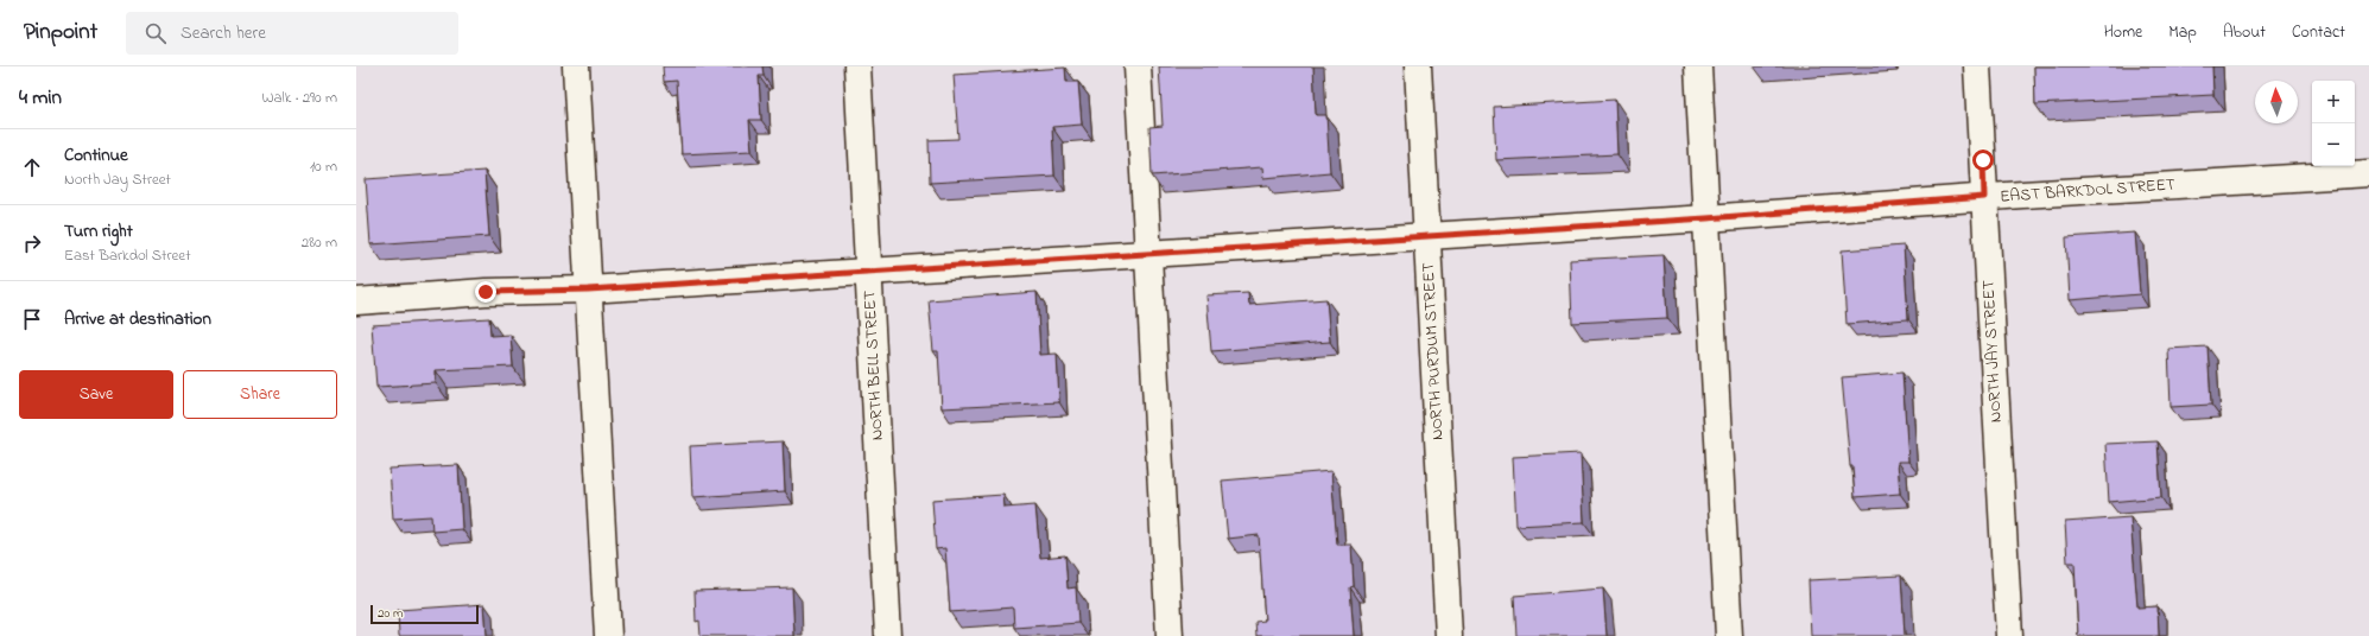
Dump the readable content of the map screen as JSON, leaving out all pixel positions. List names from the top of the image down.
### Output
{
  "streets": {
    "street": [
      "EAST BARKDOL STREET",
      "NORTH PURDUM STREET",
      "NORTH JAY STREET",
      "NORTH BELL STREET"
    ]
  },
  "crossings": [
    ["EAST BARKDOL STREET", "NORTH PURDUM STREET"],
    ["EAST BARKDOL STREET", "NORTH JAY STREET"],
    ["EAST BARKDOL STREET", "NORTH BELL STREET"]
  ],
  "scale_bar": "20 m",
  "north": "top",
  "page": {
    "header": "Pinpoint",
    "search": "Search here",
    "nav": [
      "Home",
      "Map",
      "About",
      "Contact"
    ],
    "heading": ["4 min", "Walk · 290 m"],
    "map_buttons": ["+", "−"],
    "list": [
      ["Continue", "North Jay Street", "10 m"],
      ["Turn right", "East Barkdol Street", "280 m"],
      "Arrive at destination"
    ],
    "buttons": ["Save", "Share"],
    "scale": "20 m"
  }
}
